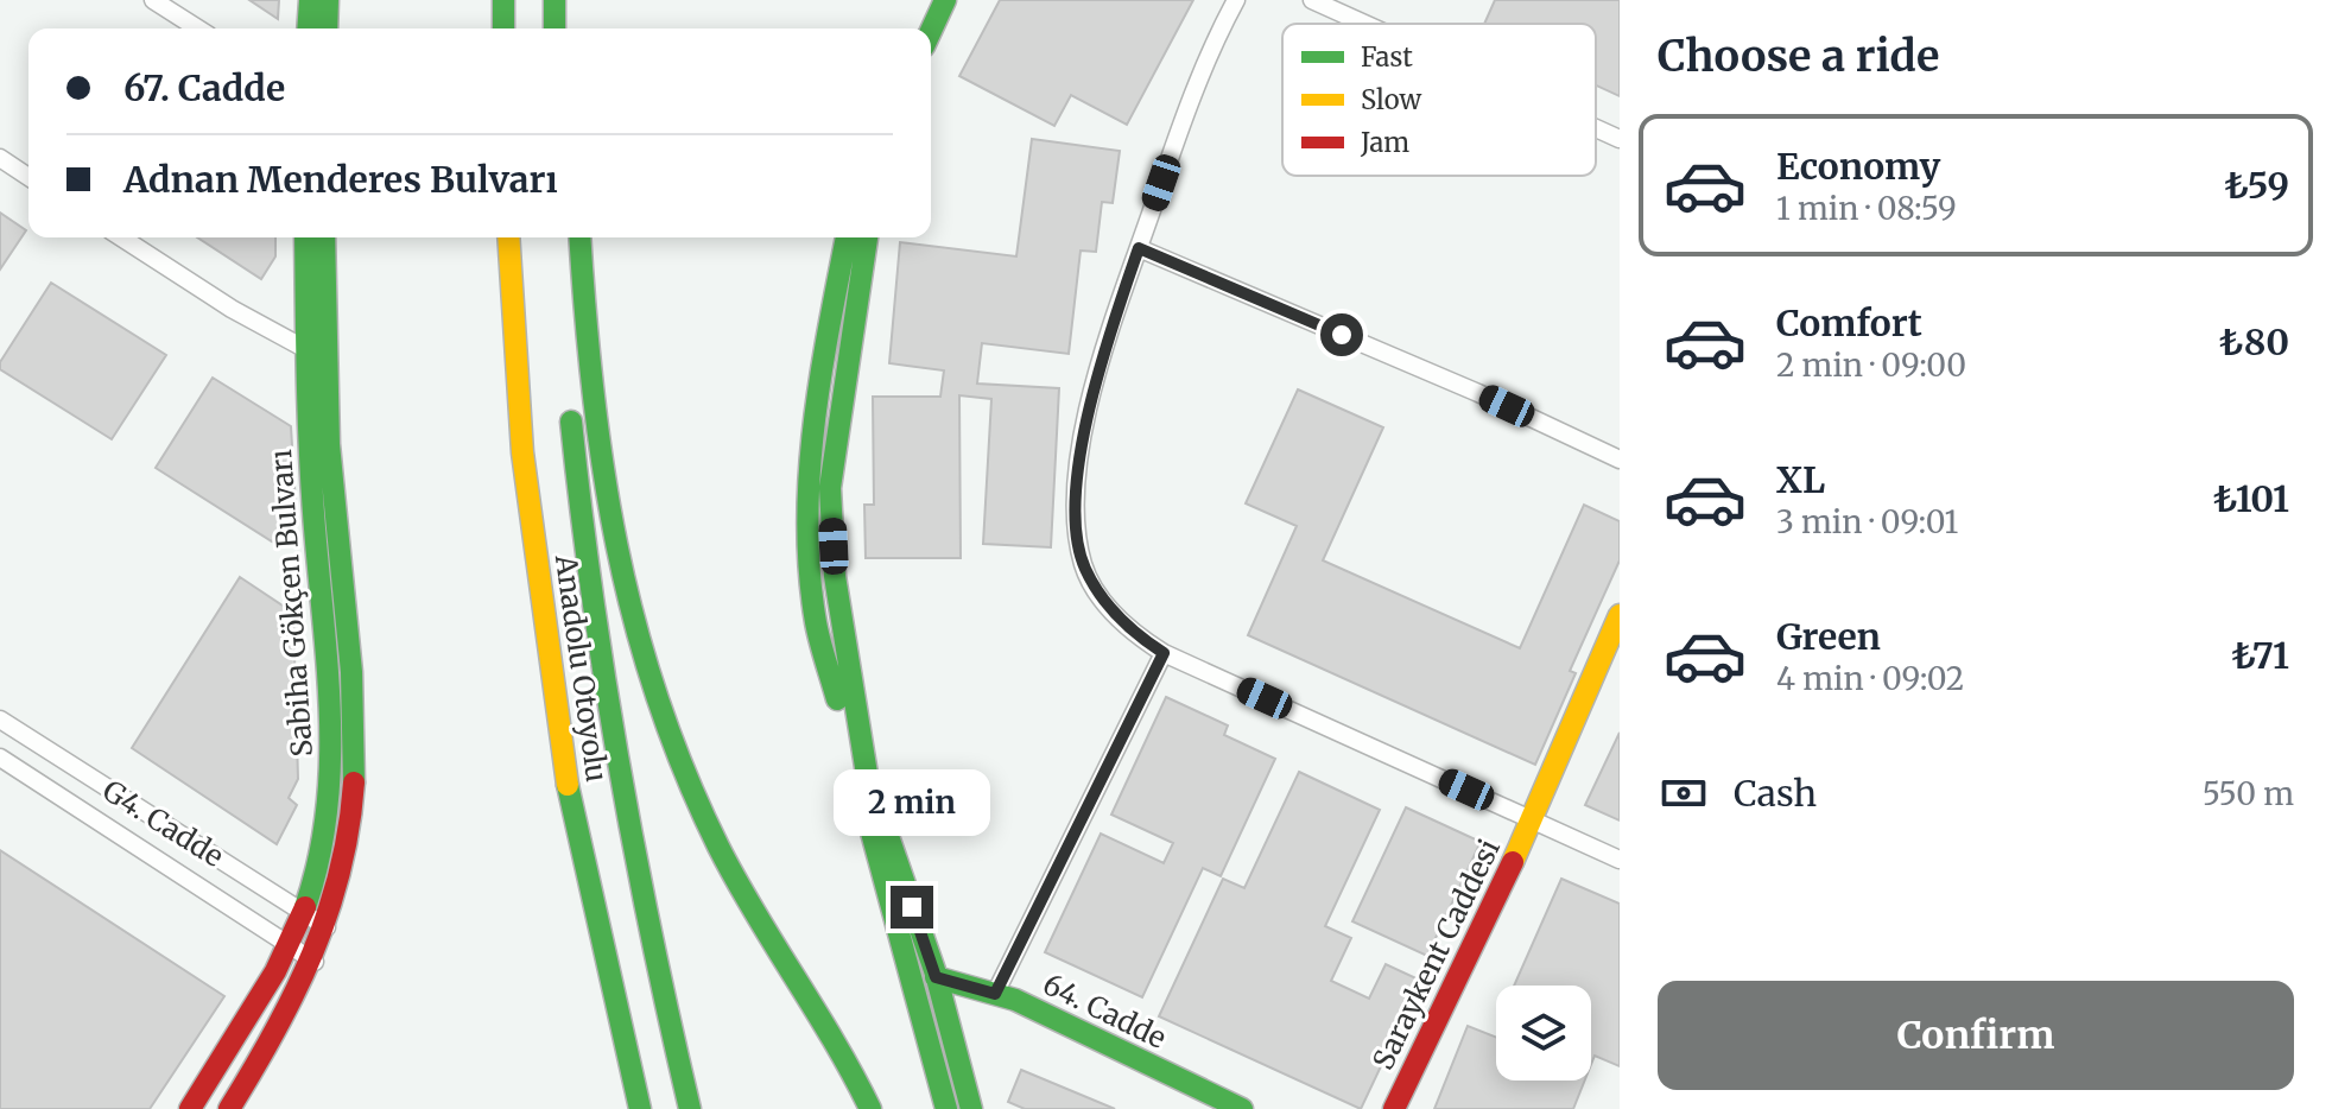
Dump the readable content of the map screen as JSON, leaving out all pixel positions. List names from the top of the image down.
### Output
{
  "streets": {
    "main road": [
      "Sabiha Gökçen Bulvarı",
      "Anadolu Otoyolu",
      "Saraykent Caddesi",
      "64. Cadde"
    ],
    "street": ["G4. Cadde"]
  },
  "crossings": [
    ["Sabiha Gökçen Bulvarı", "G4. Cadde"]
  ],
  "legend": ["Fast", "Slow", "Jam"],
  "page": {
    "heading": "Choose a ride",
    "banner": ["67. Cadde", "Adnan Menderes Bulvarı"],
    "list": [
      {
        "name": "Economy",
        "note": "1 min · 08:59",
        "value": "₺59"
      },
      {
        "name": "Comfort",
        "note": "2 min · 09:00",
        "value": "₺80"
      },
      {
        "name": "XL",
        "note": "3 min · 09:01",
        "value": "₺101"
      },
      {
        "name": "Green",
        "note": "4 min · 09:02",
        "value": "₺71"
      }
    ],
    "pay": ["Cash", "550 m"],
    "bubble": "2 min",
    "buttons": "Confirm"
  }
}
